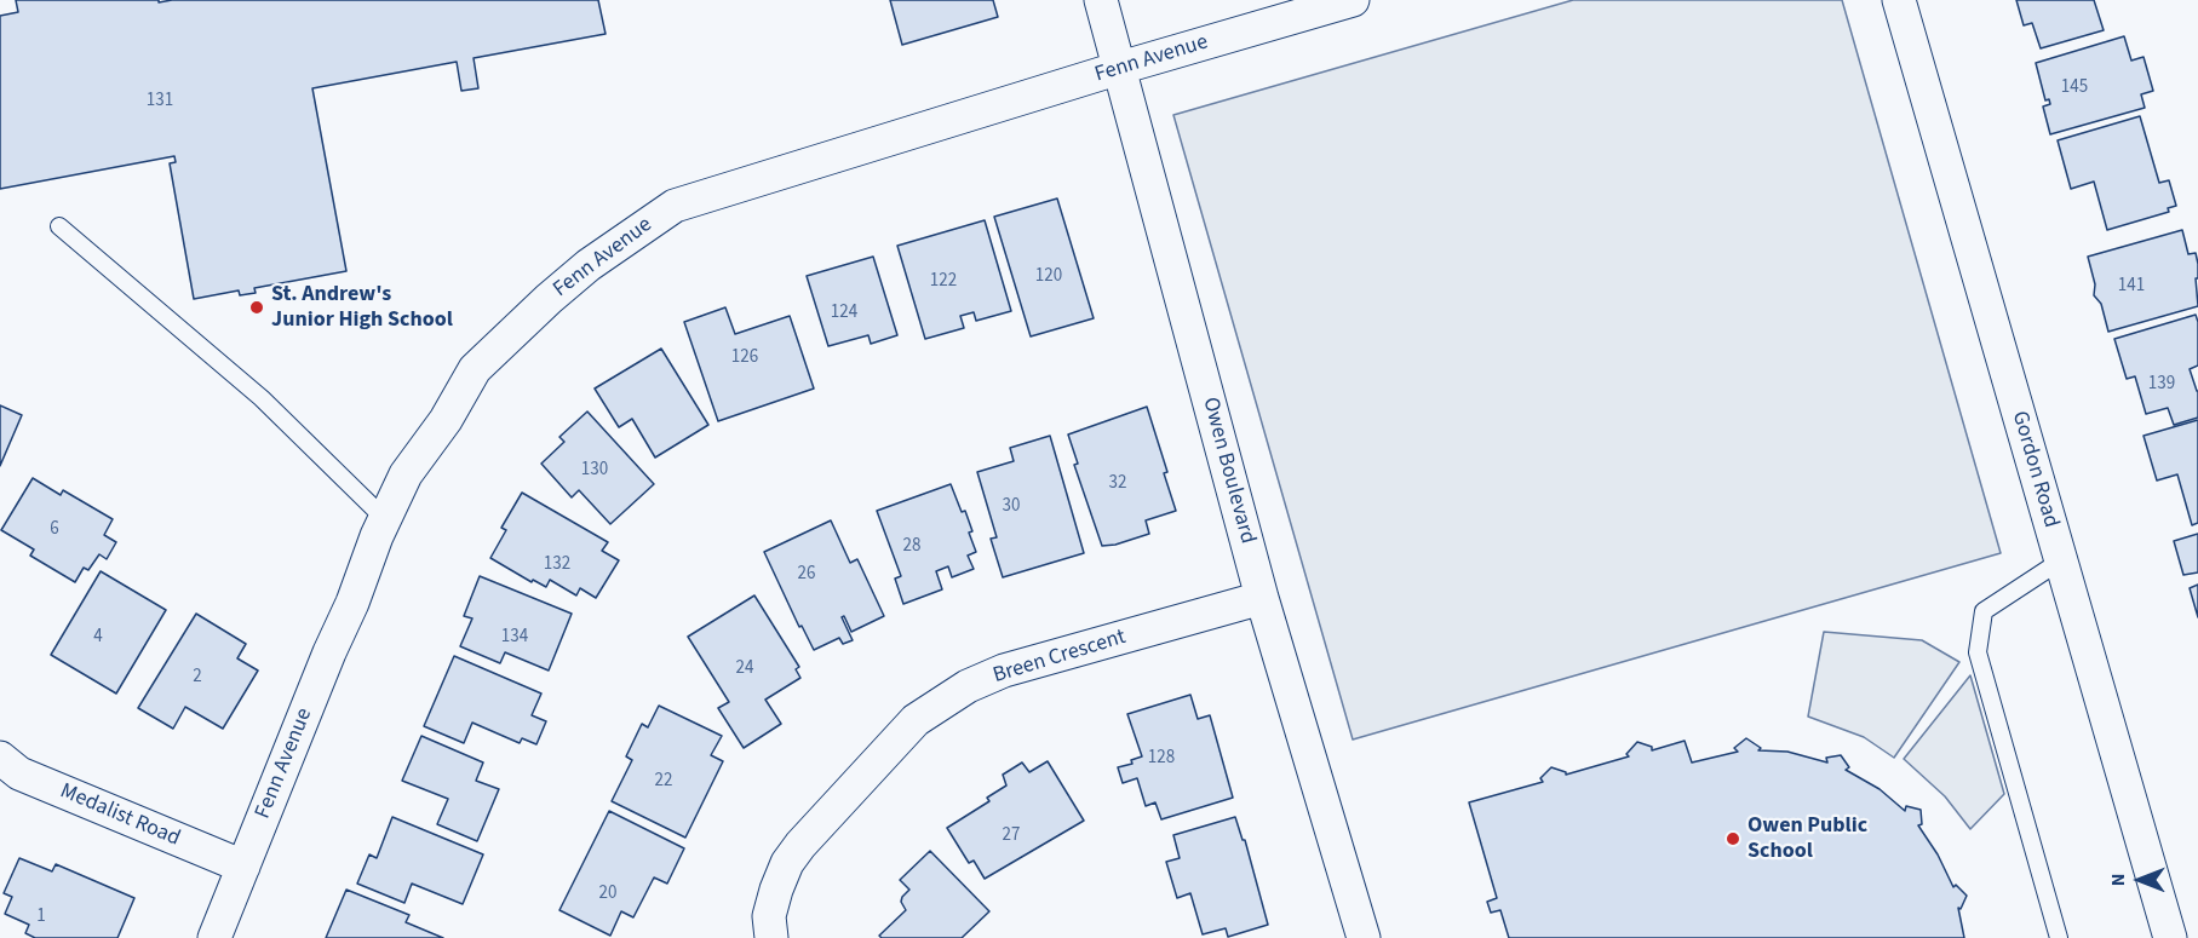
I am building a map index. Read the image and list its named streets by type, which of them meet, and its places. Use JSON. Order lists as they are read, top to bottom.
{
  "streets": {
    "street": [
      "Fenn Avenue",
      "Gordon Road",
      "Owen Boulevard",
      "Breen Crescent",
      "Medalist Road"
    ]
  },
  "crossings": [
    ["Fenn Avenue", "Owen Boulevard"],
    ["Fenn Avenue", "Medalist Road"],
    ["Owen Boulevard", "Breen Crescent"]
  ],
  "places": ["St. Andrew's Junior High School", "Owen Public School"],
  "house_numbers": [
    "145",
    "131",
    "120",
    "122",
    "141",
    "124",
    "126",
    "139",
    "130",
    "32",
    "30",
    "6",
    "28",
    "132",
    "26",
    "4",
    "134",
    "24",
    "2",
    "128",
    "22",
    "27",
    "20",
    "1"
  ],
  "north": "left"
}
